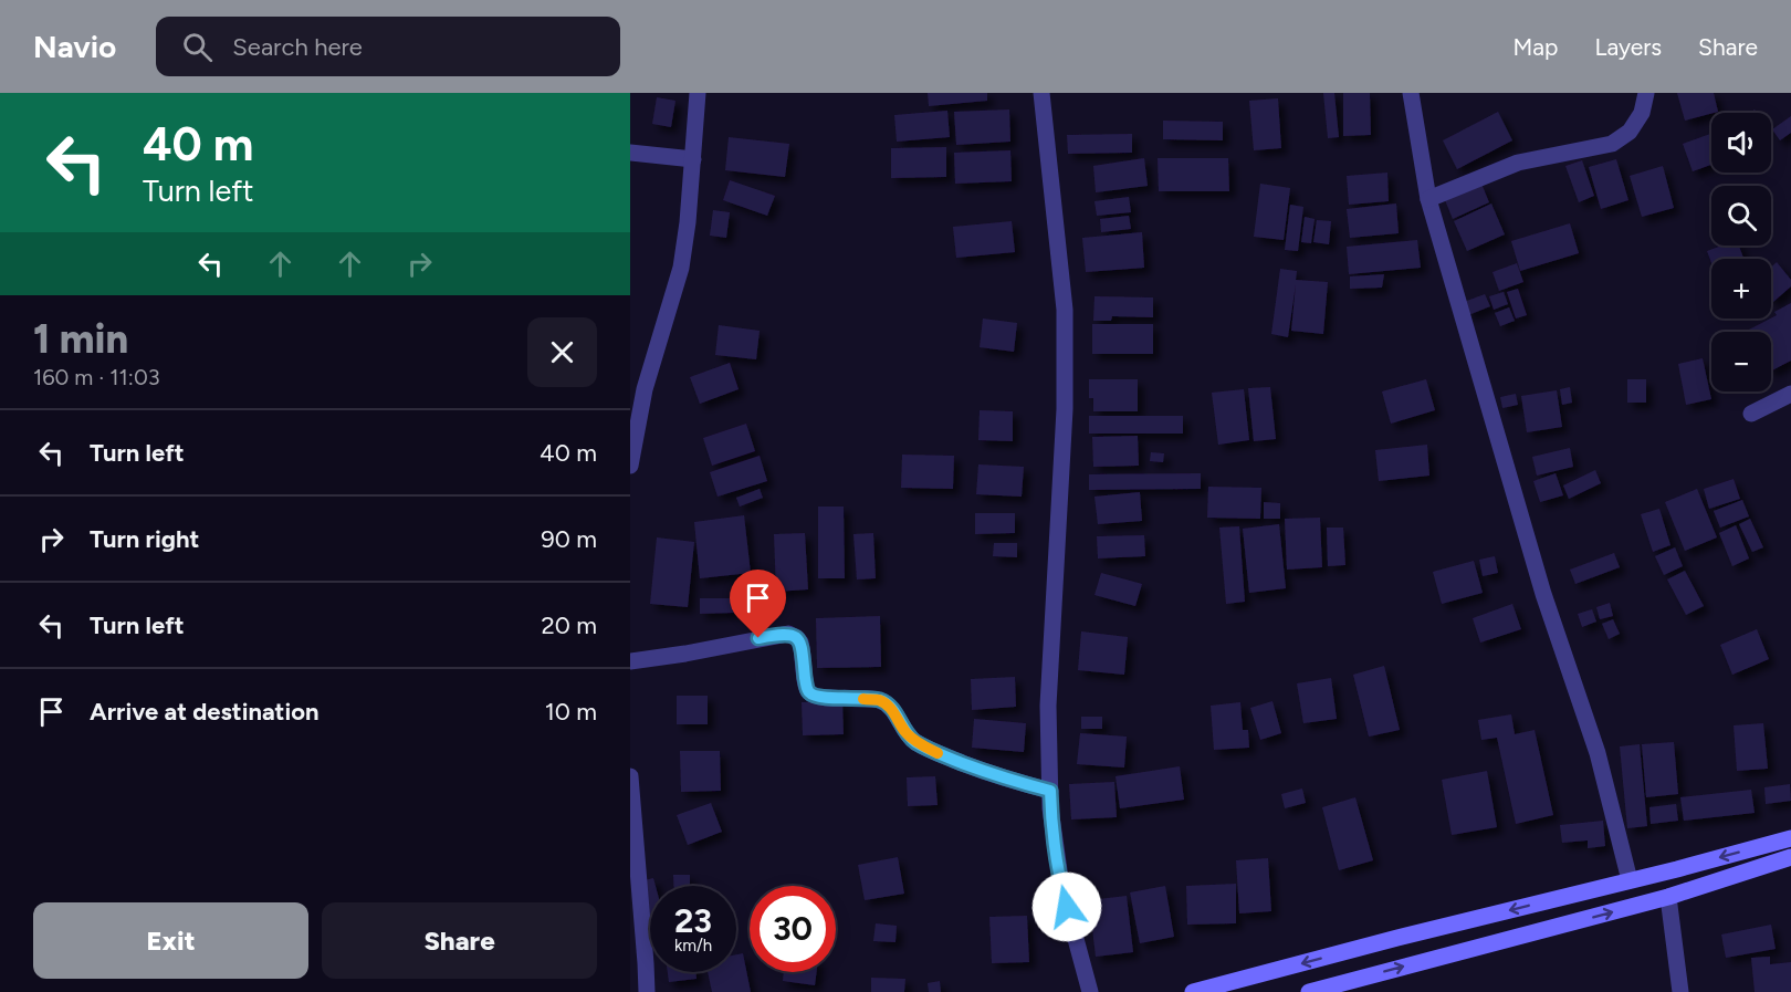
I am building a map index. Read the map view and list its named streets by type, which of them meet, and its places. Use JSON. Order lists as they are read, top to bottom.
{
  "page": {
    "header": "Navio",
    "search": "Search here",
    "nav": ["Map", "Layers", "Share"],
    "turn": ["40 m", "Turn left"],
    "map_buttons": ["+", "−"],
    "heading": ["1 min", "160 m · 11:03"],
    "list": [
      {
        "name": "Turn left",
        "value": "40 m"
      },
      {
        "name": "Turn right",
        "value": "90 m"
      },
      {
        "name": "Turn left",
        "value": "20 m"
      },
      {
        "name": "Arrive at destination",
        "value": "10 m"
      }
    ],
    "speed": "23 km/h",
    "limit": "30",
    "buttons": ["Exit", "Share"]
  }
}
